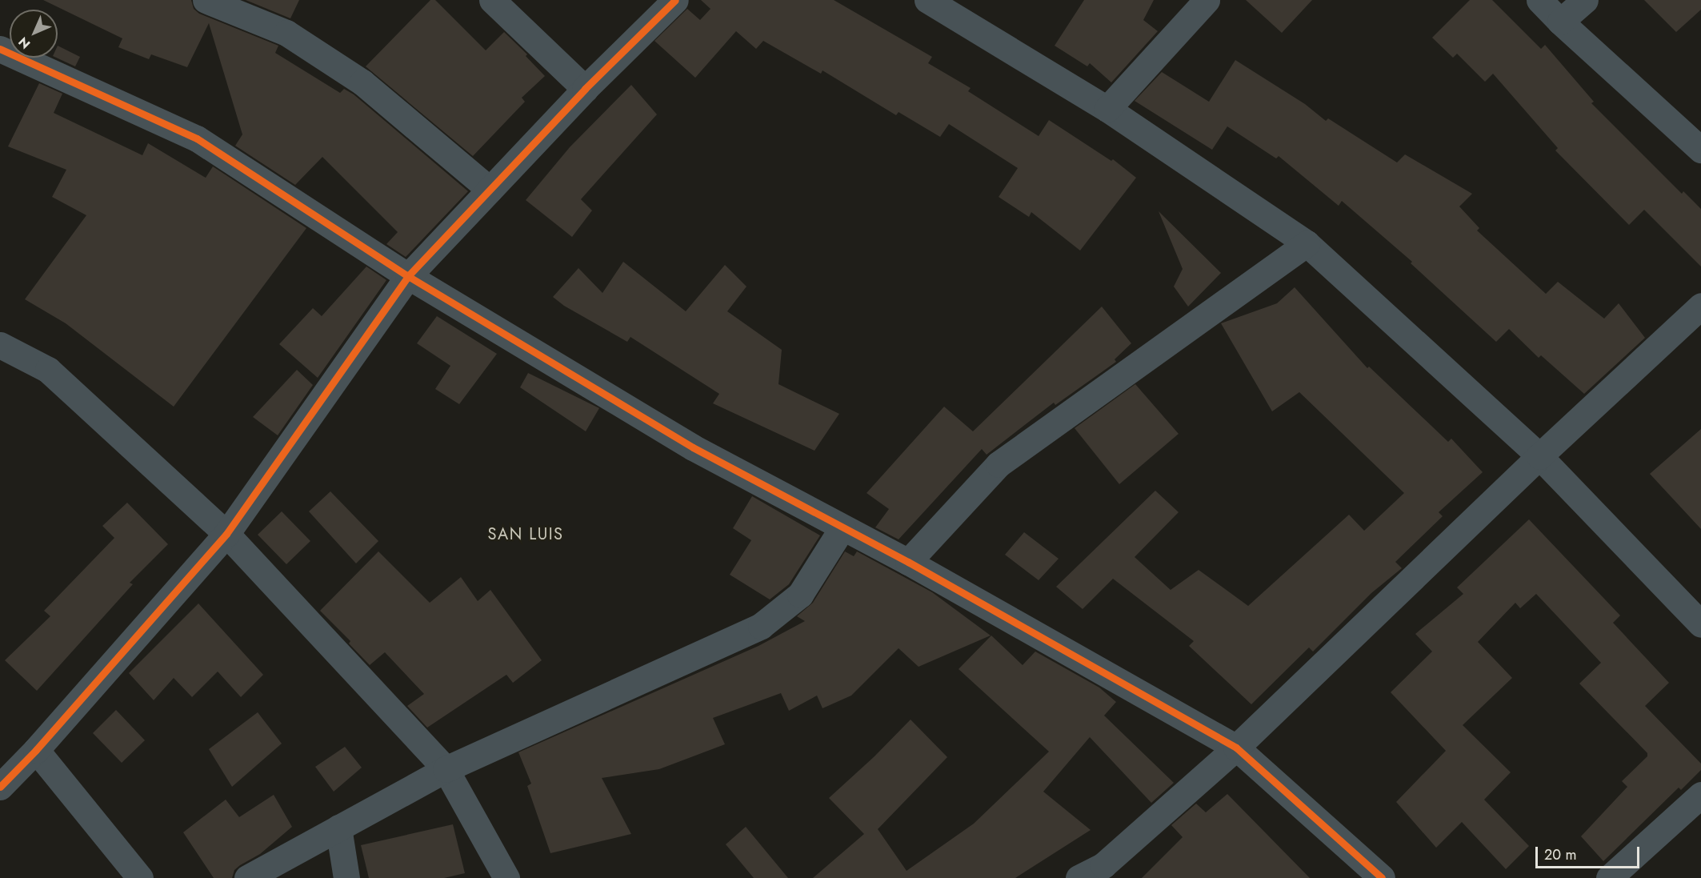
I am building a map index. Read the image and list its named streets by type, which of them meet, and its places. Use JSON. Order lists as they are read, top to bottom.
{
  "districts": ["SAN LUIS"],
  "scale_bar": "20 m",
  "north": "bottom left"
}
